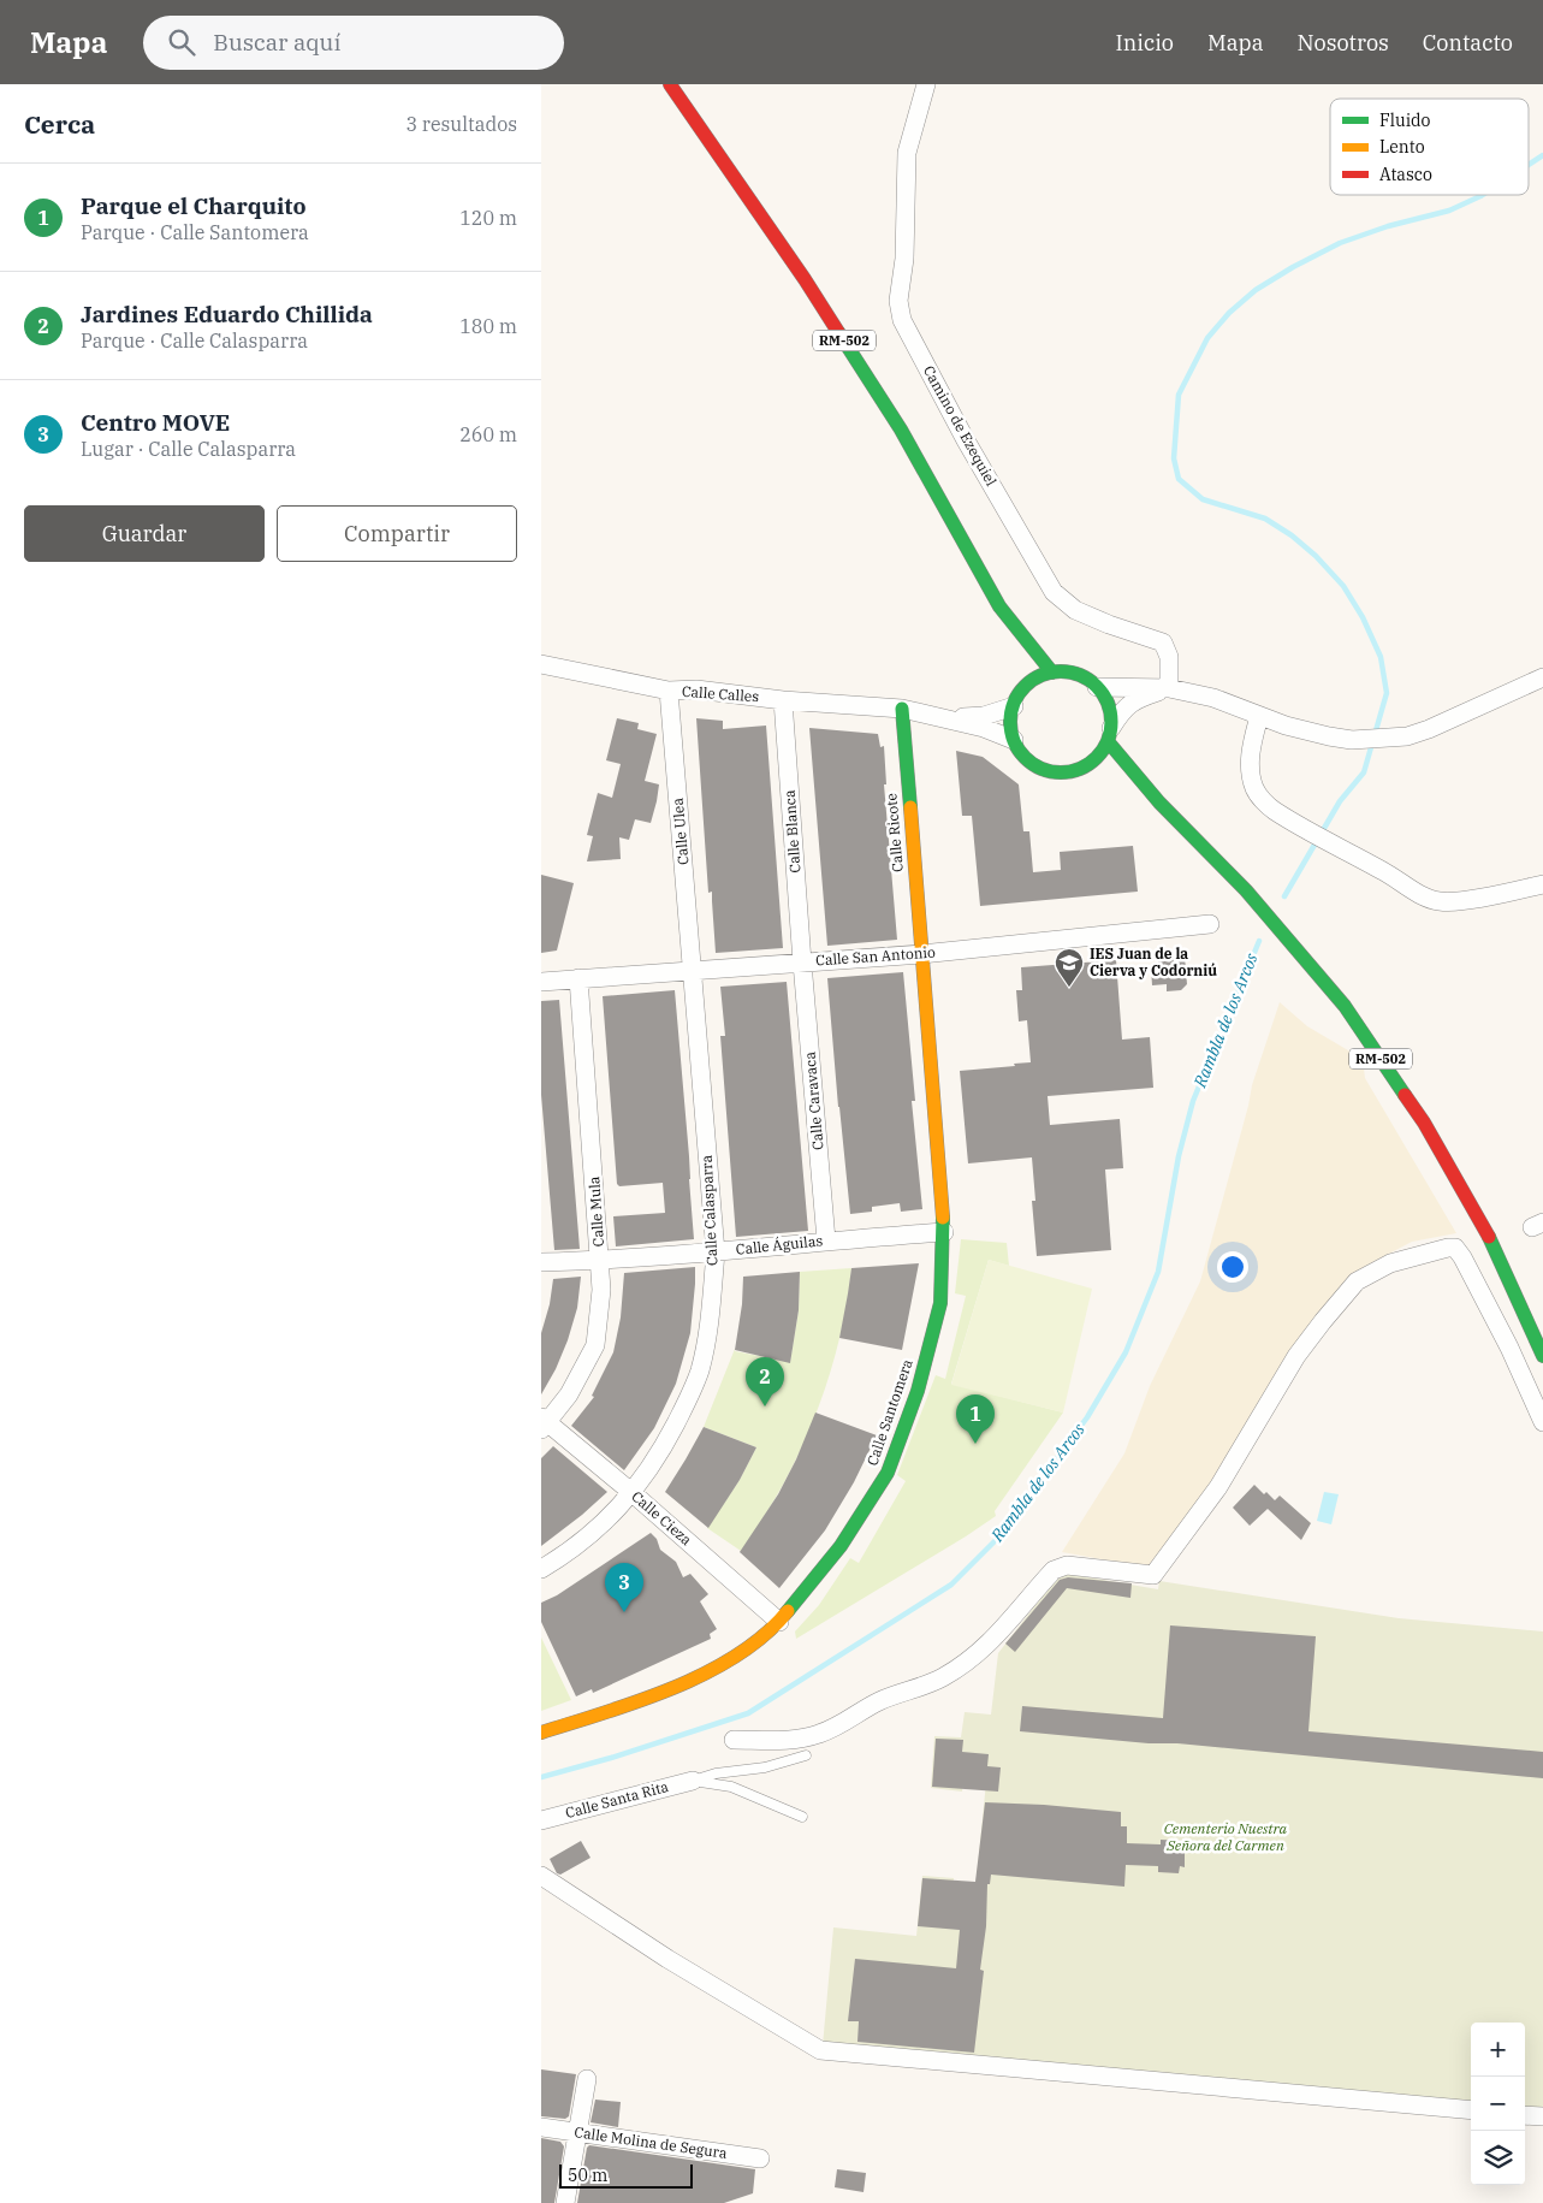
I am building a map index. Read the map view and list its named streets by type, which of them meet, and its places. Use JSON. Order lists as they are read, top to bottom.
{
  "streets": {
    "main road": ["RM-502", "Calle Ricote", "Calle Santomera"],
    "street": [
      "Camino de Ezequiel",
      "Calle Calles",
      "Calle Ulea",
      "Calle Blanca",
      "Calle San Antonio",
      "Calle Caravaca",
      "Calle Calasparra",
      "Calle Mula",
      "Calle Águilas",
      "Calle Cieza",
      "Calle Santa Rita",
      "Calle Molina de Segura"
    ]
  },
  "crossings": [
    ["RM-502", "Calle Calles"],
    ["Calle Calles", "Calle Ulea"],
    ["Calle Calles", "Calle Blanca"],
    ["Calle Calles", "Calle Ricote"],
    ["Calle Ulea", "Calle San Antonio"],
    ["Calle Ulea", "Calle Calasparra"],
    ["Calle Blanca", "Calle San Antonio"],
    ["Calle Blanca", "Calle Caravaca"],
    ["Calle Ricote", "Calle San Antonio"],
    ["Calle Ricote", "Calle Santomera"],
    ["Calle San Antonio", "Calle Caravaca"],
    ["Calle San Antonio", "Calle Calasparra"],
    ["Calle San Antonio", "Calle Mula"],
    ["Calle San Antonio", "Calle Santomera"],
    ["Calle Caravaca", "Calle Águilas"],
    ["Calle Calasparra", "Calle Águilas"],
    ["Calle Calasparra", "Calle Cieza"],
    ["Calle Mula", "Calle Águilas"],
    ["Calle Mula", "Calle Cieza"],
    ["Calle Águilas", "Calle Santomera"],
    ["Calle Santomera", "Calle Cieza"]
  ],
  "water": ["Rambla de los Arcos"],
  "parks": ["Cementerio Nuestra Señora del Carmen"],
  "places": {
    "school or university": ["IES Juan de la Cierva y Codorniú"]
  },
  "legend": ["Fluido", "Lento", "Atasco"],
  "scale_bar": "50 m",
  "page": {
    "header": "Mapa",
    "search": "Buscar aquí",
    "nav": [
      "Inicio",
      "Mapa",
      "Nosotros",
      "Contacto"
    ],
    "heading": ["Cerca", "3 resultados"],
    "list": [
      {
        "mark": "1",
        "name": "Parque el Charquito",
        "note": "Parque · Calle Santomera",
        "value": "120 m"
      },
      {
        "mark": "2",
        "name": "Jardines Eduardo Chillida",
        "note": "Parque · Calle Calasparra",
        "value": "180 m"
      },
      {
        "mark": "3",
        "name": "Centro MOVE",
        "note": "Lugar · Calle Calasparra",
        "value": "260 m"
      }
    ],
    "buttons": ["Guardar", "Compartir"],
    "pins": ["2", "1", "3"],
    "map_buttons": ["+", "−"],
    "scale": "50 m"
  }
}
